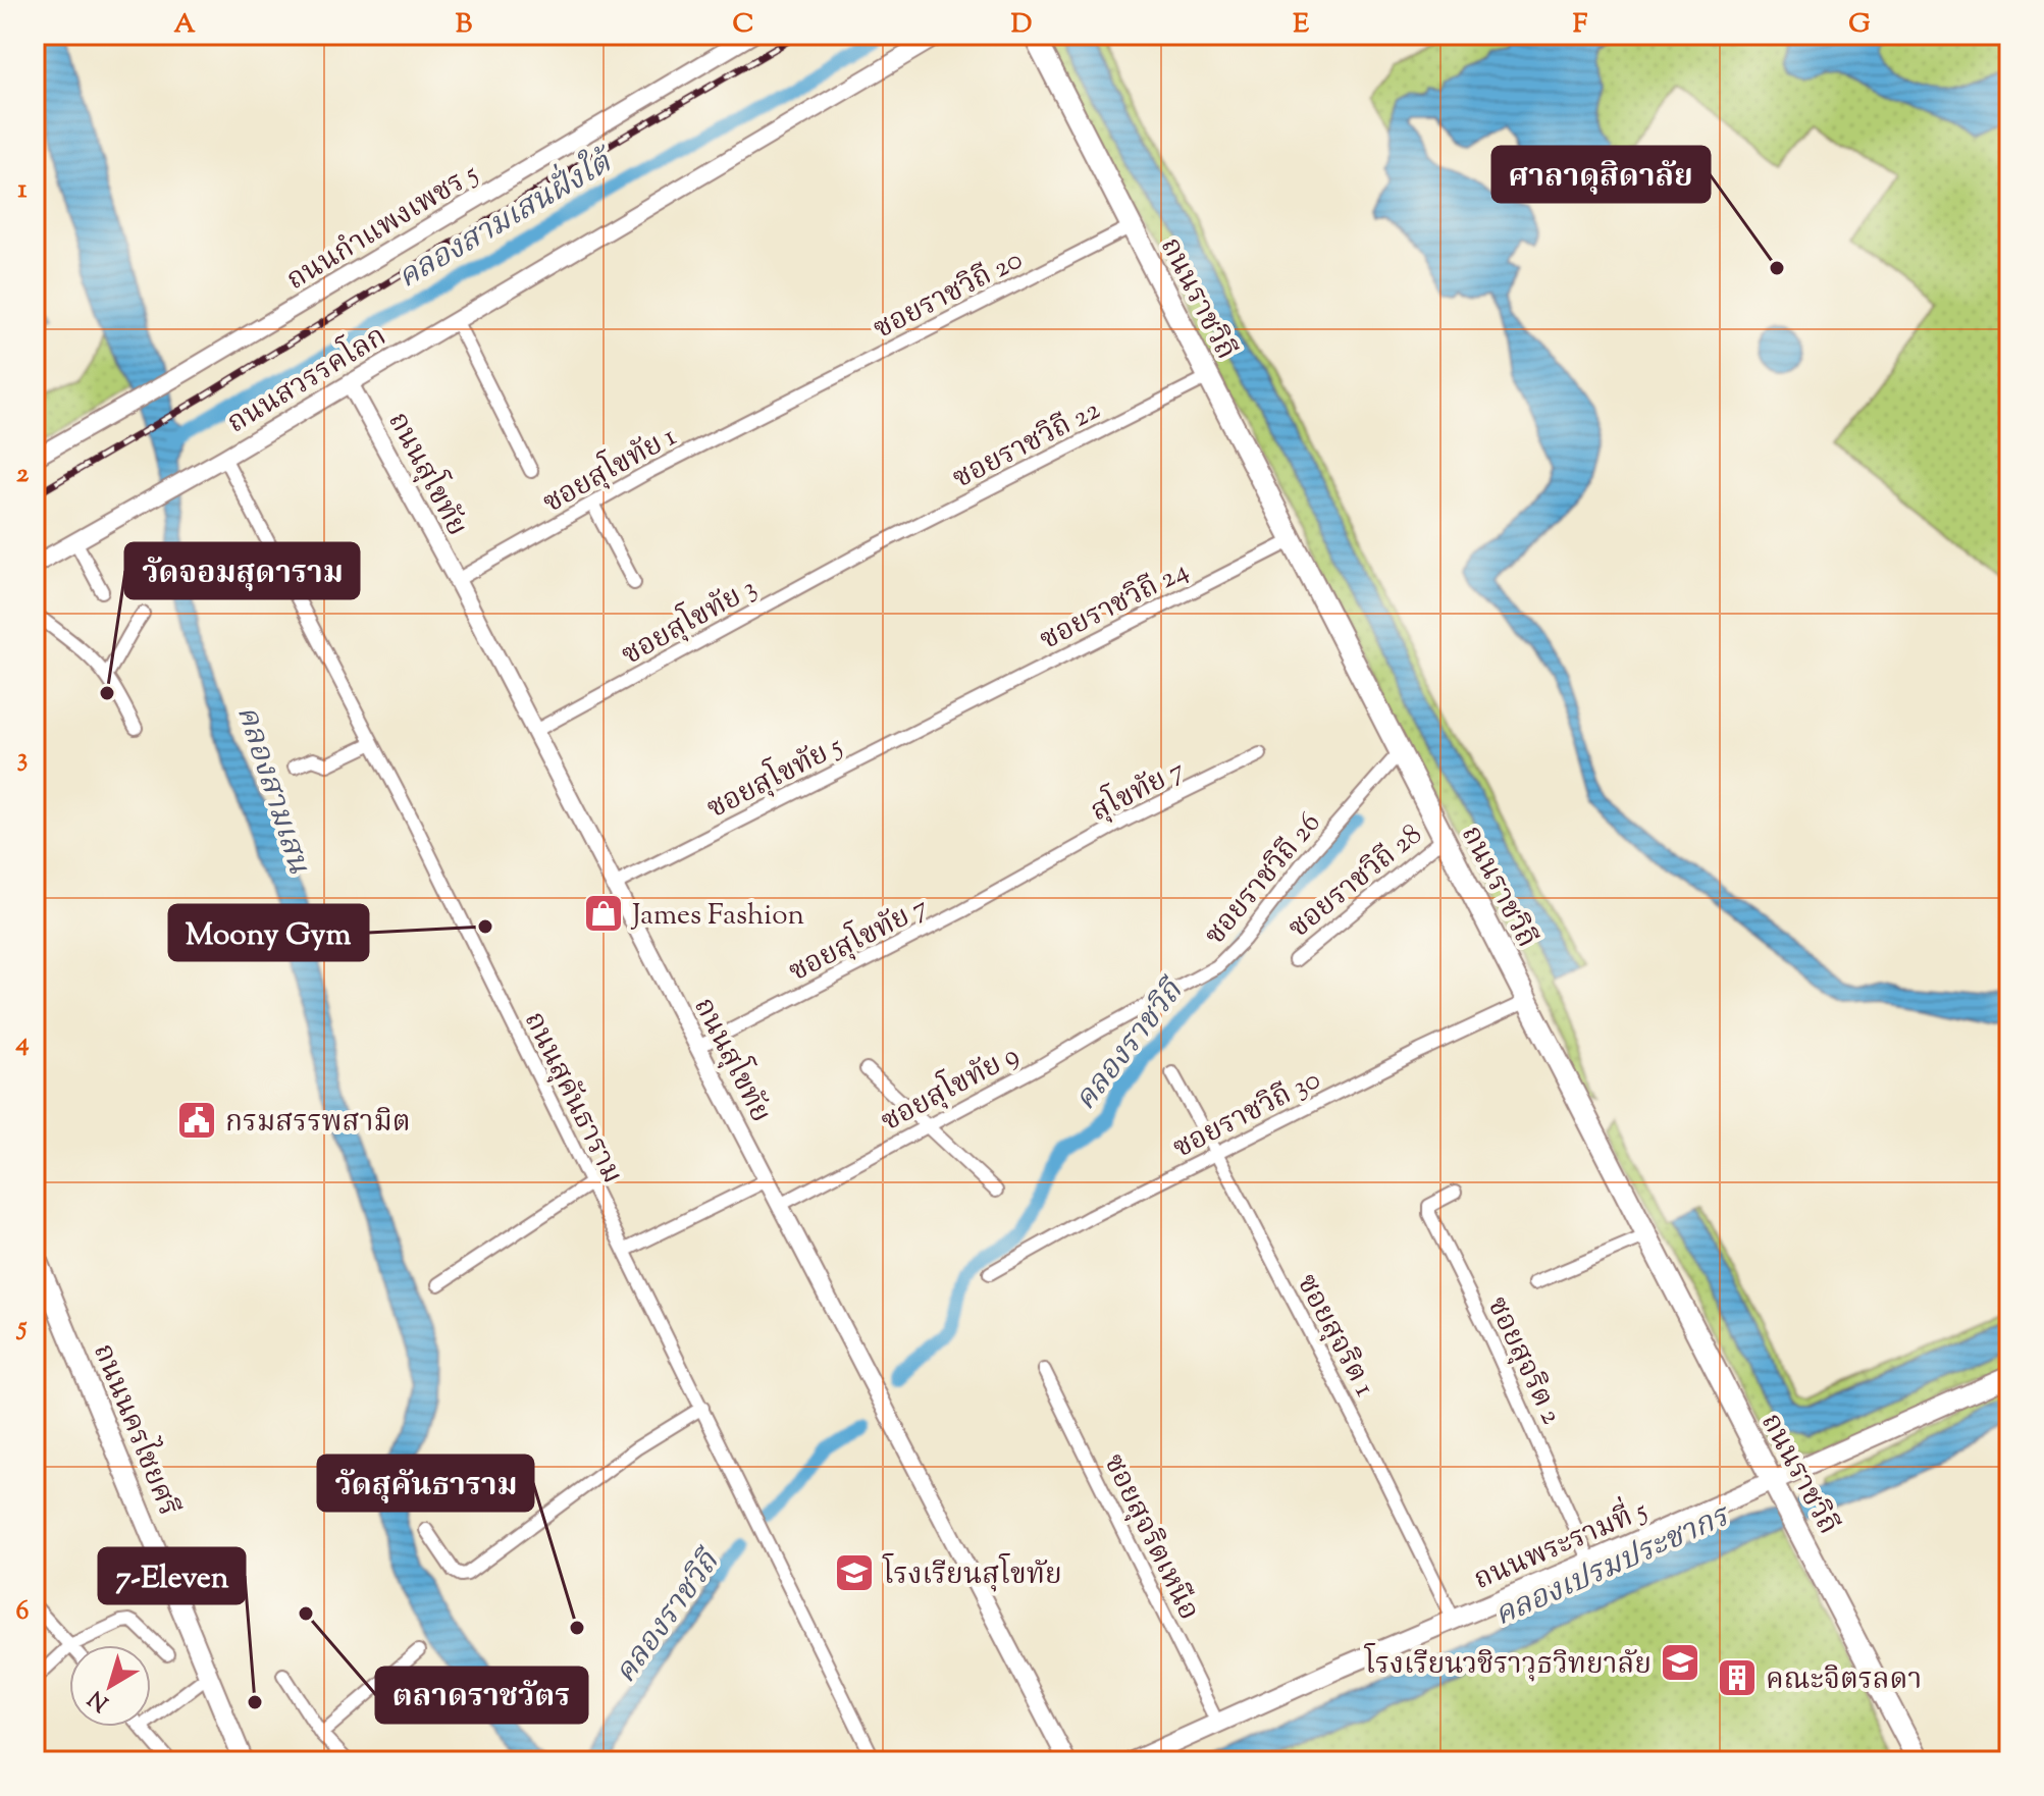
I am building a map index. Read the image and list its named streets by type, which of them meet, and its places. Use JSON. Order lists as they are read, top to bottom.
{
  "streets": {
    "main road": ["ถนนราชวิถี", "ถนนนครไชยศรี", "ถนนพระรามที่ 5"],
    "street": [
      "ถนนกำแพงเพชร 5",
      "ซอยราชวิถี 20",
      "ถนนสวรรคโลก",
      "ซอยราชวิถี 22",
      "ซอยสุโขทัย 1",
      "ถนนสุโขทัย",
      "ซอยราชวิถี 24",
      "ซอยสุโขทัย 3",
      "ซอยสุโขทัย 5",
      "สุโขทัย 7",
      "ซอยราชวิถี 26",
      "ซอยราชวิถี 28",
      "ซอยสุโขทัย 7",
      "ซอยสุโขทัย 9",
      "ถนนสุคันธาราม",
      "ซอยราชวิถี 30",
      "ซอยสุจริต 1",
      "ซอยสุจริต 2",
      "ซอยสุจริตเหนือ"
    ]
  },
  "crossings": [
    ["ซอยราชวิถี 20", "ถนนราชวิถี"],
    ["ซอยราชวิถี 20", "ซอยสุโขทัย 1"],
    ["ถนนราชวิถี", "ซอยราชวิถี 22"],
    ["ถนนราชวิถี", "ซอยราชวิถี 24"],
    ["ถนนราชวิถี", "ซอยราชวิถี 26"],
    ["ถนนราชวิถี", "ซอยราชวิถี 28"],
    ["ถนนราชวิถี", "ซอยราชวิถี 30"],
    ["ถนนราชวิถี", "ถนนพระรามที่ 5"],
    ["ถนนสวรรคโลก", "ถนนสุโขทัย"],
    ["ถนนสวรรคโลก", "ถนนสุคันธาราม"],
    ["ซอยราชวิถี 22", "ซอยสุโขทัย 3"],
    ["ซอยสุโขทัย 1", "ถนนสุโขทัย"],
    ["ถนนสุโขทัย", "ซอยสุโขทัย 3"],
    ["ถนนสุโขทัย", "ซอยสุโขทัย 5"],
    ["ถนนสุโขทัย", "ซอยสุโขทัย 7"],
    ["ถนนสุโขทัย", "ซอยสุโขทัย 9"],
    ["ซอยราชวิถี 24", "ซอยสุโขทัย 5"],
    ["สุโขทัย 7", "ซอยสุโขทัย 7"],
    ["ซอยราชวิถี 26", "ซอยสุโขทัย 9"],
    ["ซอยราชวิถี 30", "ซอยสุจริต 1"],
    ["ซอยสุจริต 1", "ถนนพระรามที่ 5"],
    ["ซอยสุจริต 2", "ถนนพระรามที่ 5"],
    ["ซอยสุจริตเหนือ", "ถนนพระรามที่ 5"]
  ],
  "water": [
    "คลองสามเสนฝั่งใต้",
    "คลองสามเสน",
    "คลองราชวิถี",
    "คลองเปรมประชากร"
  ],
  "places": {
    "other": [
      "ศาลาดุสิดาลัย",
      "วัดจอมสุดาราม",
      "Moony Gym",
      "ตลาดราชวัตร",
      "วัดสุคันธาราม",
      "7-Eleven"
    ],
    "shop": ["James Fashion"],
    "public building": ["กรมสรรพสามิต"],
    "school or university": ["โรงเรียนสุโขทัย", "โรงเรียนวชิราวุธวิทยาลัย"],
    "building": ["คณะจิตรลดา"]
  },
  "north": "bottom left",
  "grid": {
    "columns": [
      "A",
      "B",
      "C",
      "D",
      "E",
      "F",
      "G"
    ],
    "rows": [
      "1",
      "2",
      "3",
      "4",
      "5",
      "6"
    ]
  }
}
